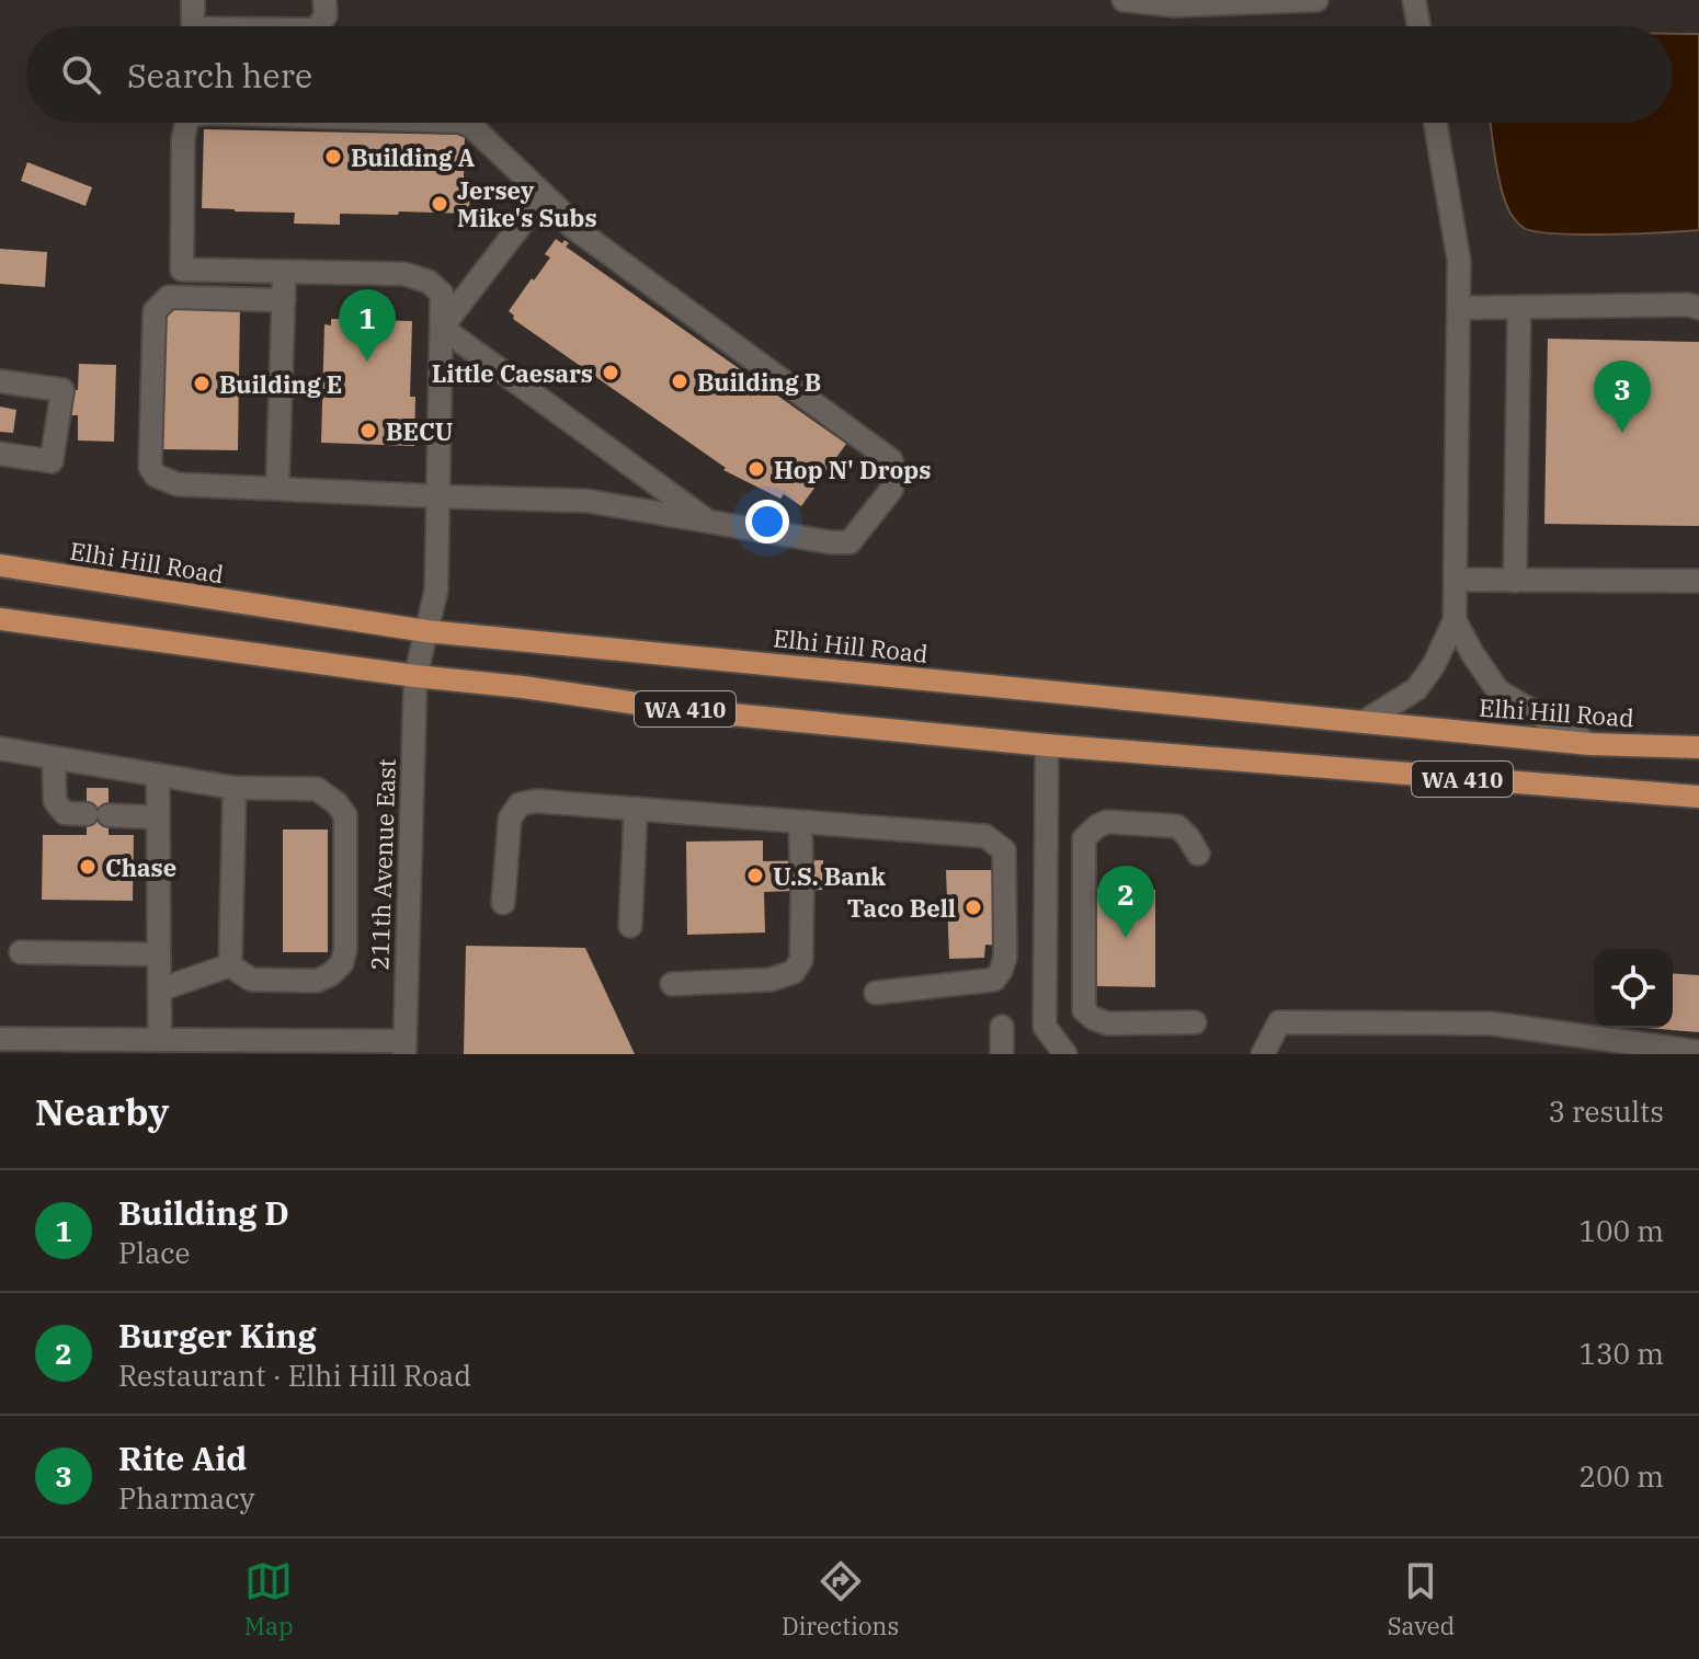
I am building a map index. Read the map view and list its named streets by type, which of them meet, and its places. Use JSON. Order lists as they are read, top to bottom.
{
  "streets": {
    "main road": ["Elhi Hill Road", "WA 410"],
    "street": ["211th Avenue East"]
  },
  "crossings": [
    ["Elhi Hill Road", "211th Avenue East"],
    ["WA 410", "211th Avenue East"]
  ],
  "places": [
    "Building A",
    "Jersey Mike's Subs",
    "Little Caesars",
    "Building B",
    "Building E",
    "BECU",
    "Hop N' Drops",
    "Chase",
    "U.S. Bank",
    "Taco Bell"
  ],
  "page": {
    "search": "Search here",
    "pins": ["1", "3", "2"],
    "heading": ["Nearby", "3 results"],
    "list": [
      {
        "mark": "1",
        "name": "Building D",
        "note": "Place",
        "value": "100 m"
      },
      {
        "mark": "2",
        "name": "Burger King",
        "note": "Restaurant · Elhi Hill Road",
        "value": "130 m"
      },
      {
        "mark": "3",
        "name": "Rite Aid",
        "note": "Pharmacy",
        "value": "200 m"
      }
    ],
    "nav": ["Map", "Directions", "Saved"]
  }
}
